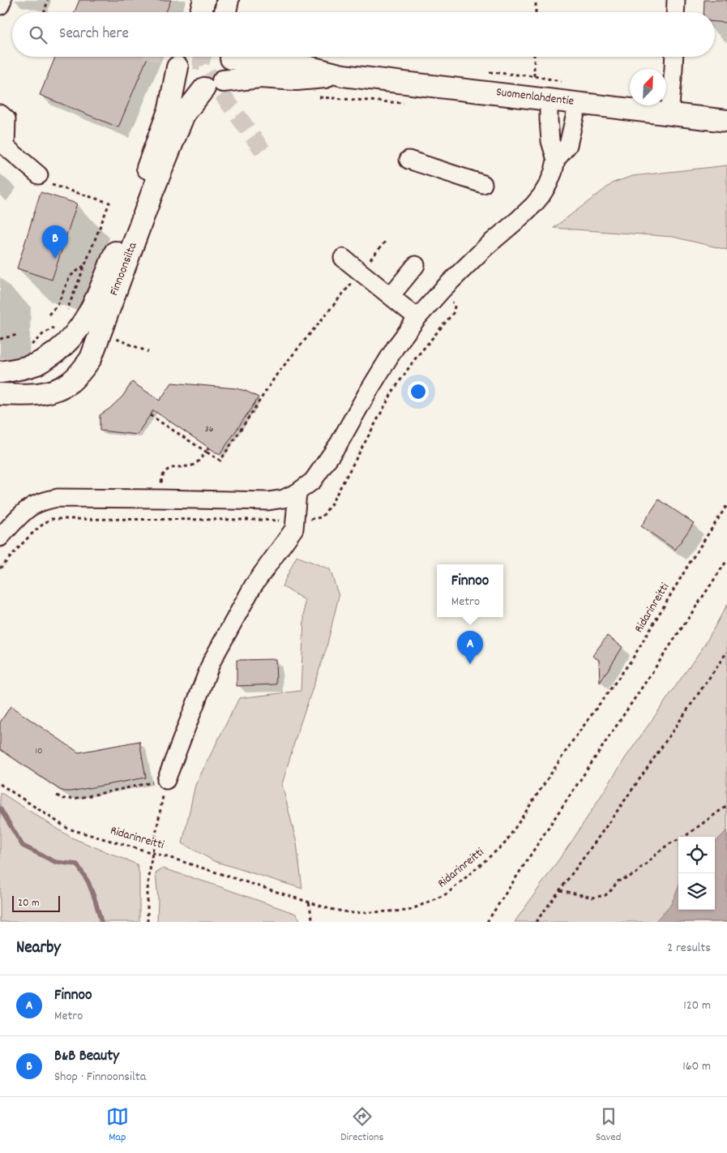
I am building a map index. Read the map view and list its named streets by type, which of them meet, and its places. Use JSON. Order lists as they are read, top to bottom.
{
  "streets": {
    "main road": ["Suomenlahdentie", "Finnoonsilta"],
    "path": ["Ridarinreitti"]
  },
  "crossings": [
    ["Suomenlahdentie", "Finnoonsilta"]
  ],
  "house_numbers": ["36", "10"],
  "scale_bar": "20 m",
  "north": "top right",
  "page": {
    "search": "Search here",
    "pins": ["B", "A"],
    "popup": ["Finnoo", "Metro"],
    "scale": "20 m",
    "heading": ["Nearby", "2 results"],
    "list": [
      {
        "mark": "A",
        "name": "Finnoo",
        "note": "Metro",
        "value": "120 m"
      },
      {
        "mark": "B",
        "name": "B&B Beauty",
        "note": "Shop · Finnoonsilta",
        "value": "160 m"
      }
    ],
    "nav": ["Map", "Directions", "Saved"]
  }
}
